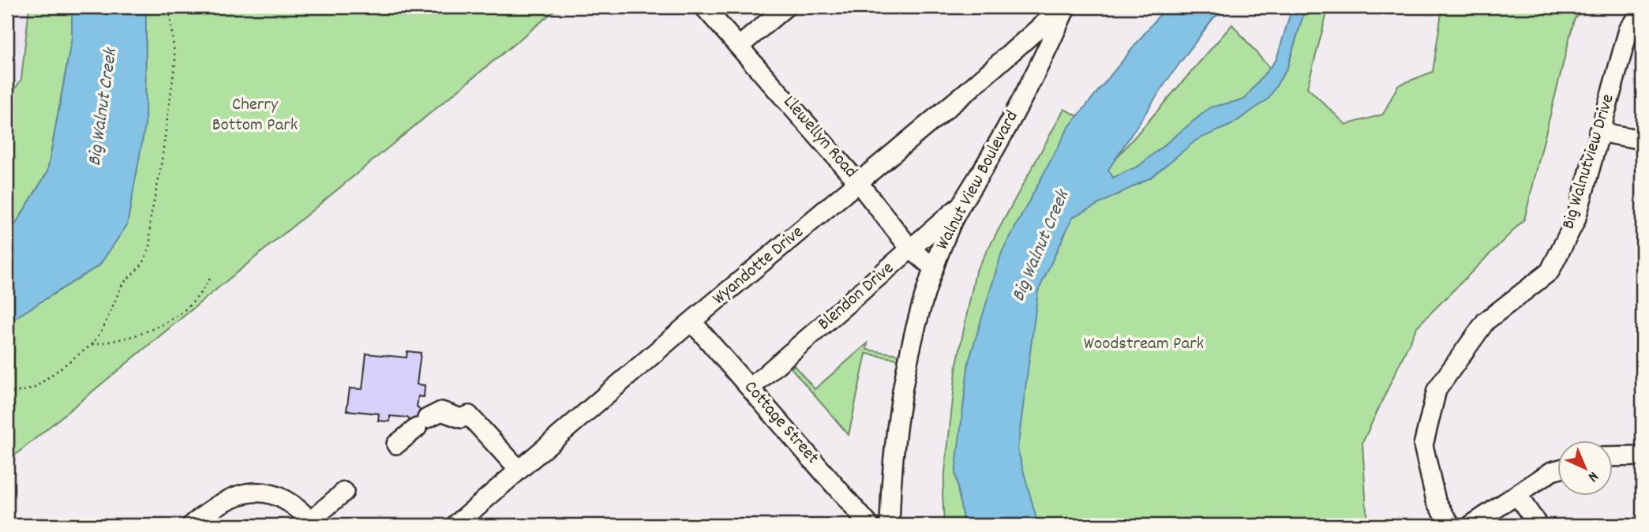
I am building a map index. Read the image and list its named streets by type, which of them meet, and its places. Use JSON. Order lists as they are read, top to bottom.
{
  "streets": {
    "street": [
      "Llewellyn Road",
      "Big Walnutview Drive",
      "Walnut View Boulevard",
      "Wyandotte Drive",
      "Blendon Drive",
      "Cottage Street"
    ]
  },
  "crossings": [
    ["Llewellyn Road", "Walnut View Boulevard"],
    ["Llewellyn Road", "Wyandotte Drive"],
    ["Llewellyn Road", "Blendon Drive"],
    ["Walnut View Boulevard", "Wyandotte Drive"],
    ["Walnut View Boulevard", "Blendon Drive"],
    ["Wyandotte Drive", "Cottage Street"],
    ["Blendon Drive", "Cottage Street"]
  ],
  "water": ["Big Walnut Creek"],
  "parks": ["Cherry Bottom Park", "Woodstream Park"],
  "north": "bottom right"
}
